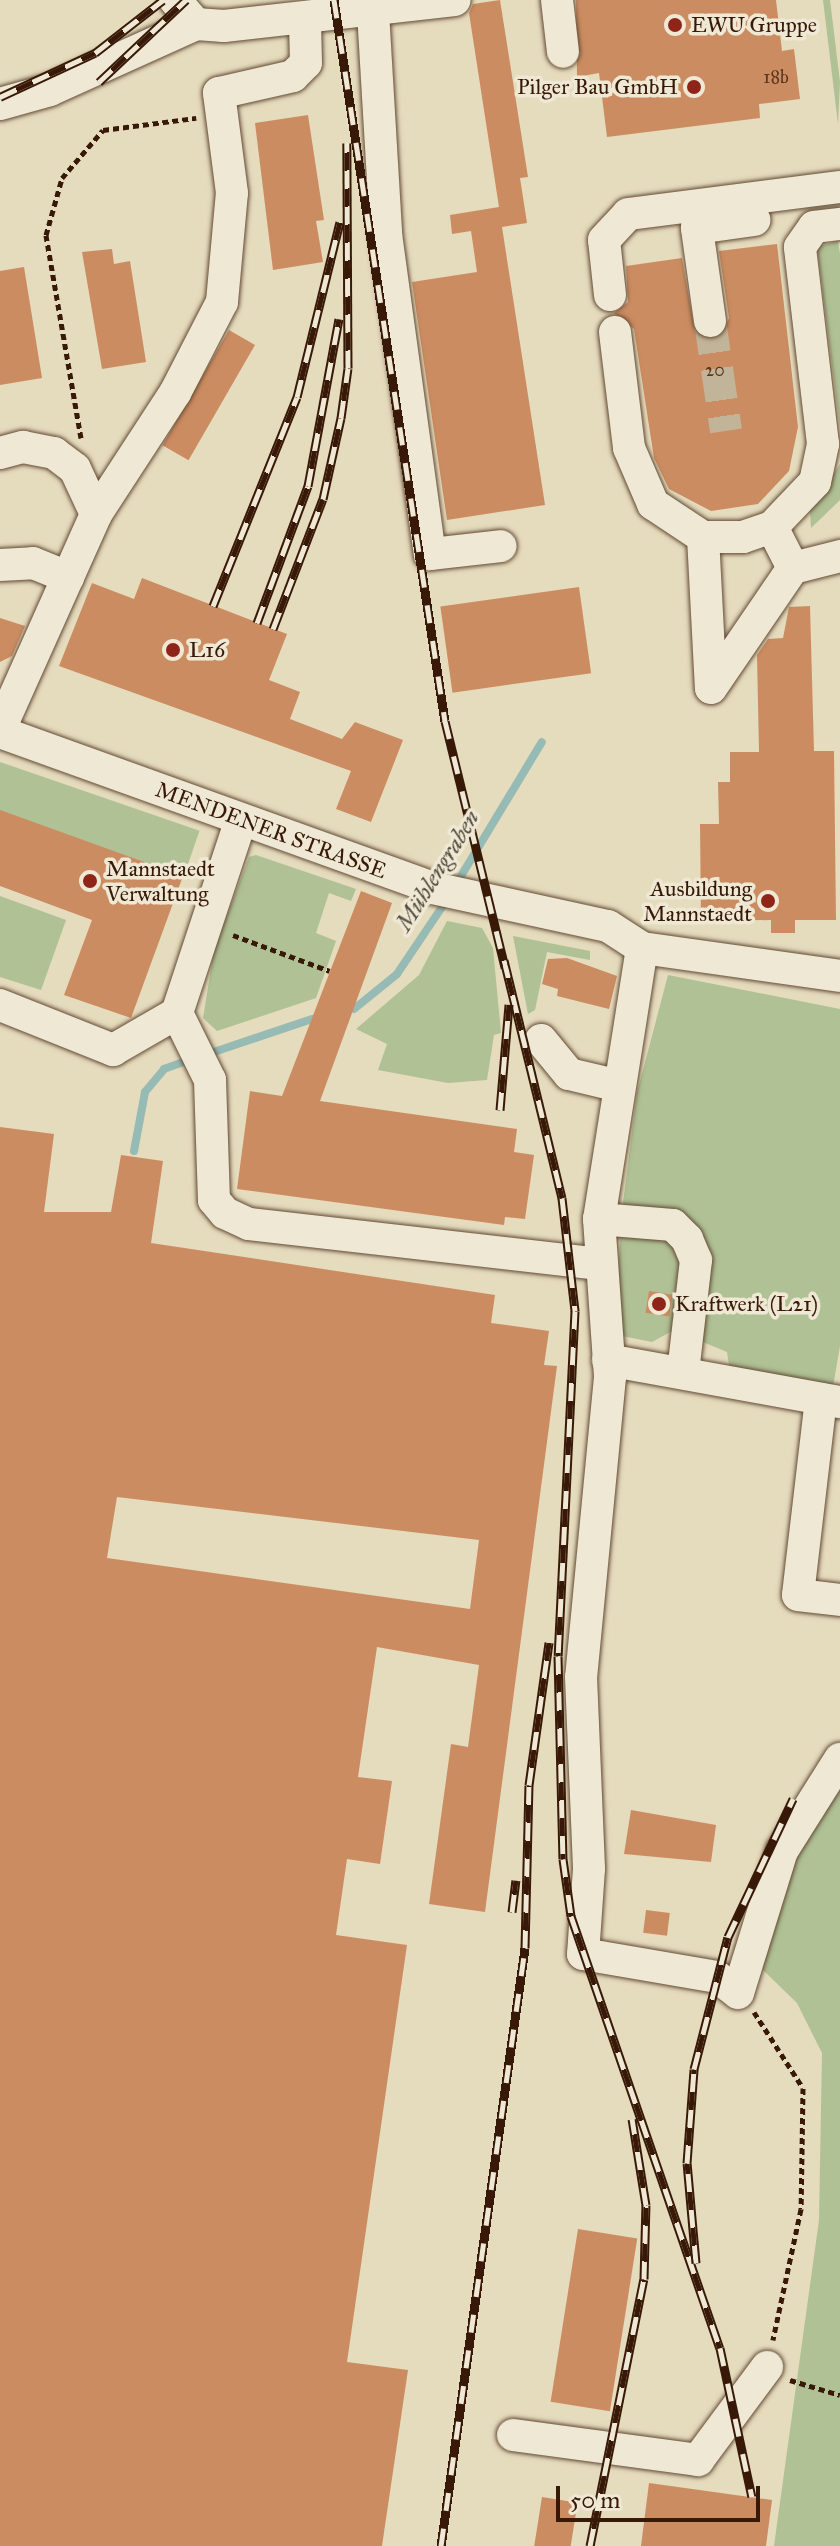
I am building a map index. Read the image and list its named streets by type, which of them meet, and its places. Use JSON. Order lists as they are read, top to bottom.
{
  "streets": {
    "lane": ["MENDENER STRASSE"]
  },
  "water": ["Mühlengraben"],
  "places": [
    "EWU Gruppe",
    "Pilger Bau GmbH",
    "L16",
    "Mannstaedt Verwaltung",
    "Ausbildung Mannstaedt",
    "Kraftwerk (L21)"
  ],
  "house_numbers": ["18b", "20"],
  "scale_bar": "50 m"
}
